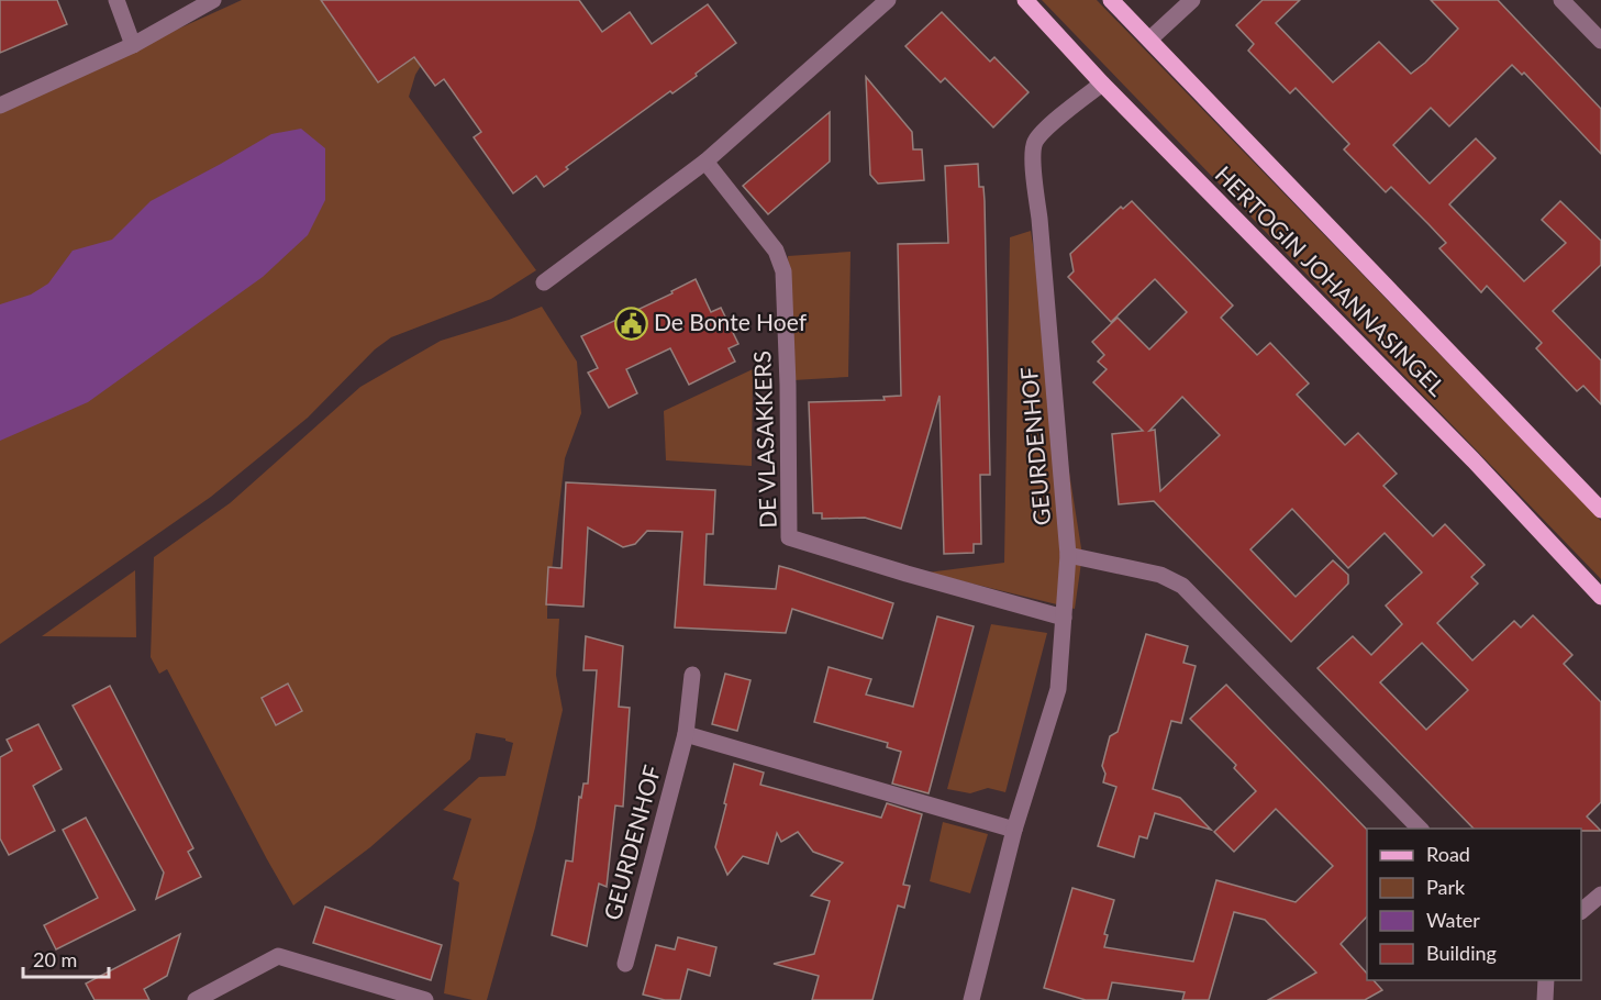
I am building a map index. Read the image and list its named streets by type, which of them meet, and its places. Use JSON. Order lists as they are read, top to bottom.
{
  "streets": {
    "main road": ["HERTOGIN JOHANNASINGEL"],
    "street": ["DE VLASAKKERS", "GEURDENHOF"]
  },
  "crossings": [
    ["HERTOGIN JOHANNASINGEL", "GEURDENHOF"],
    ["DE VLASAKKERS", "GEURDENHOF"]
  ],
  "places": {
    "public building": ["De Bonte Hoef"]
  },
  "legend": [
    "Road",
    "Park",
    "Water",
    "Building"
  ],
  "scale_bar": "20 m"
}
